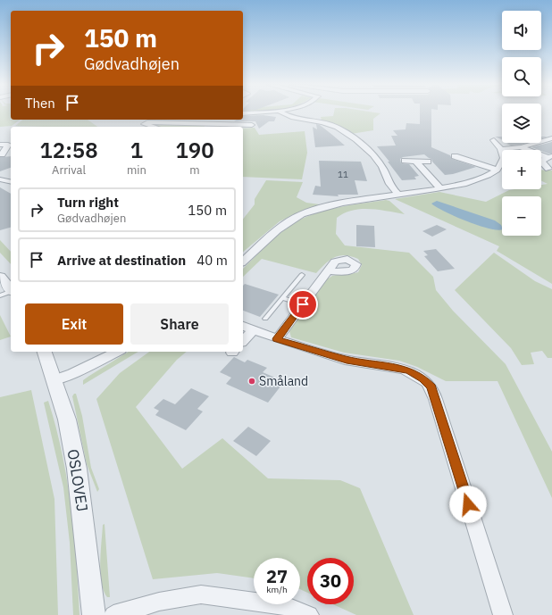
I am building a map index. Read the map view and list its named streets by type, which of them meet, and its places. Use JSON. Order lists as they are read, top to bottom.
{
  "streets": {
    "street": ["OSLOVEJ"]
  },
  "places": ["Småland"],
  "house_numbers": ["11"],
  "page": {
    "map_buttons": ["+", "−"],
    "turn": ["150 m", "Gødvadhøjen"],
    "then": "Then",
    "eta": [
      "12:58",
      "Arrival",
      "1",
      "min",
      "190",
      "m"
    ],
    "list": [
      {
        "name": "Turn right",
        "note": "Gødvadhøjen",
        "value": "150 m"
      },
      {
        "name": "Arrive at destination",
        "value": "40 m"
      }
    ],
    "buttons": ["Exit", "Share"],
    "speed": "27 km/h",
    "limit": "30"
  }
}
